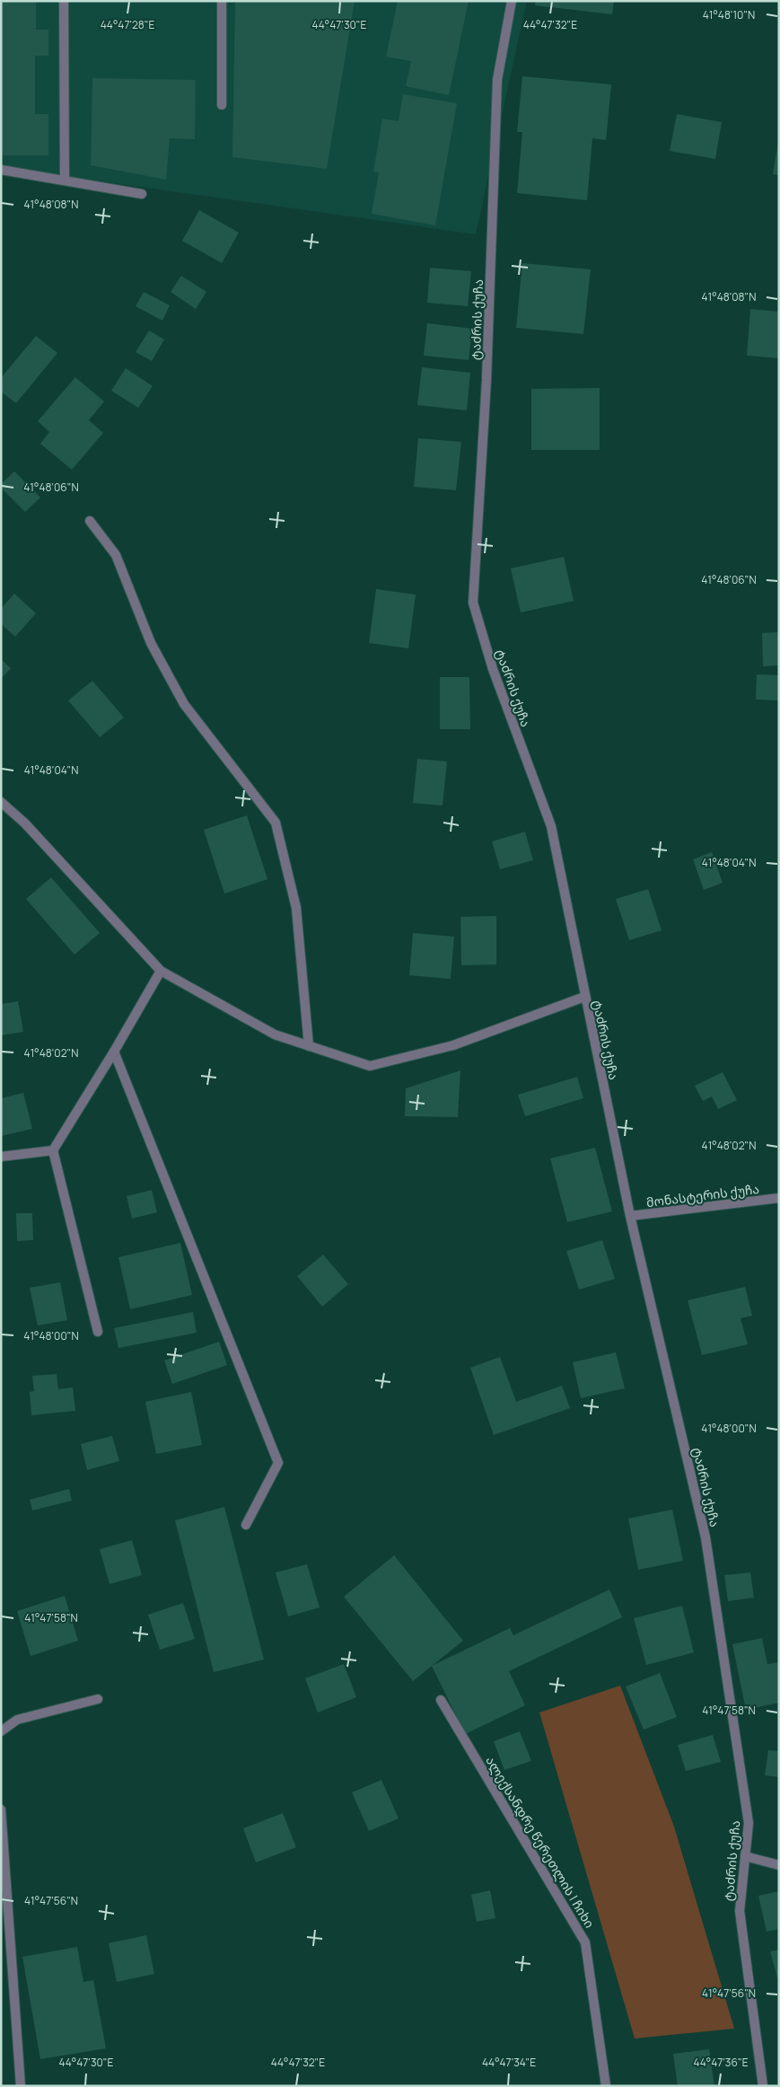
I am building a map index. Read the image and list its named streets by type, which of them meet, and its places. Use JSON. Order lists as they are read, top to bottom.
{
  "streets": {
    "street": ["ტაძრის ქუჩა", "მონასტერის ქუჩა", "ალექსანდრე წერეთლის I ჩიხი"]
  },
  "crossings": [
    ["ტაძრის ქუჩა", "მონასტერის ქუჩა"]
  ],
  "coordinates": [
    "41°48'10\"N",
    "44°47'28\"E",
    "44°47'30\"E",
    "44°47'32\"E",
    "41°48'08\"N",
    "41°48'06\"N",
    "41°48'04\"N",
    "41°48'02\"N",
    "41°48'00\"N",
    "41°47'58\"N",
    "41°47'56\"N",
    "44°47'34\"E",
    "44°47'36\"E"
  ]
}
